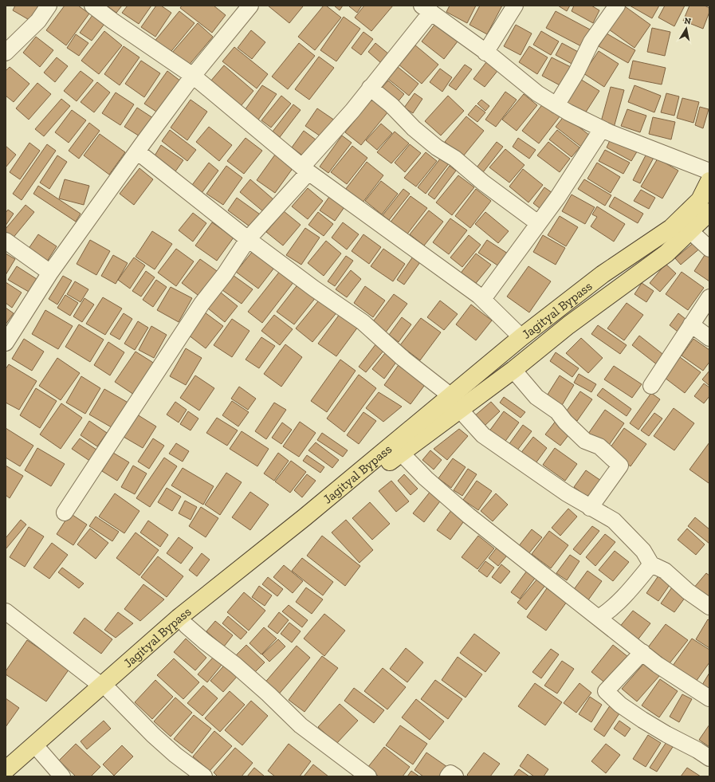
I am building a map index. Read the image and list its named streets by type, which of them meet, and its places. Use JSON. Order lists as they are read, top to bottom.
{
  "streets": {
    "main road": ["Jagityal Bypass"]
  },
  "north": "top"
}
